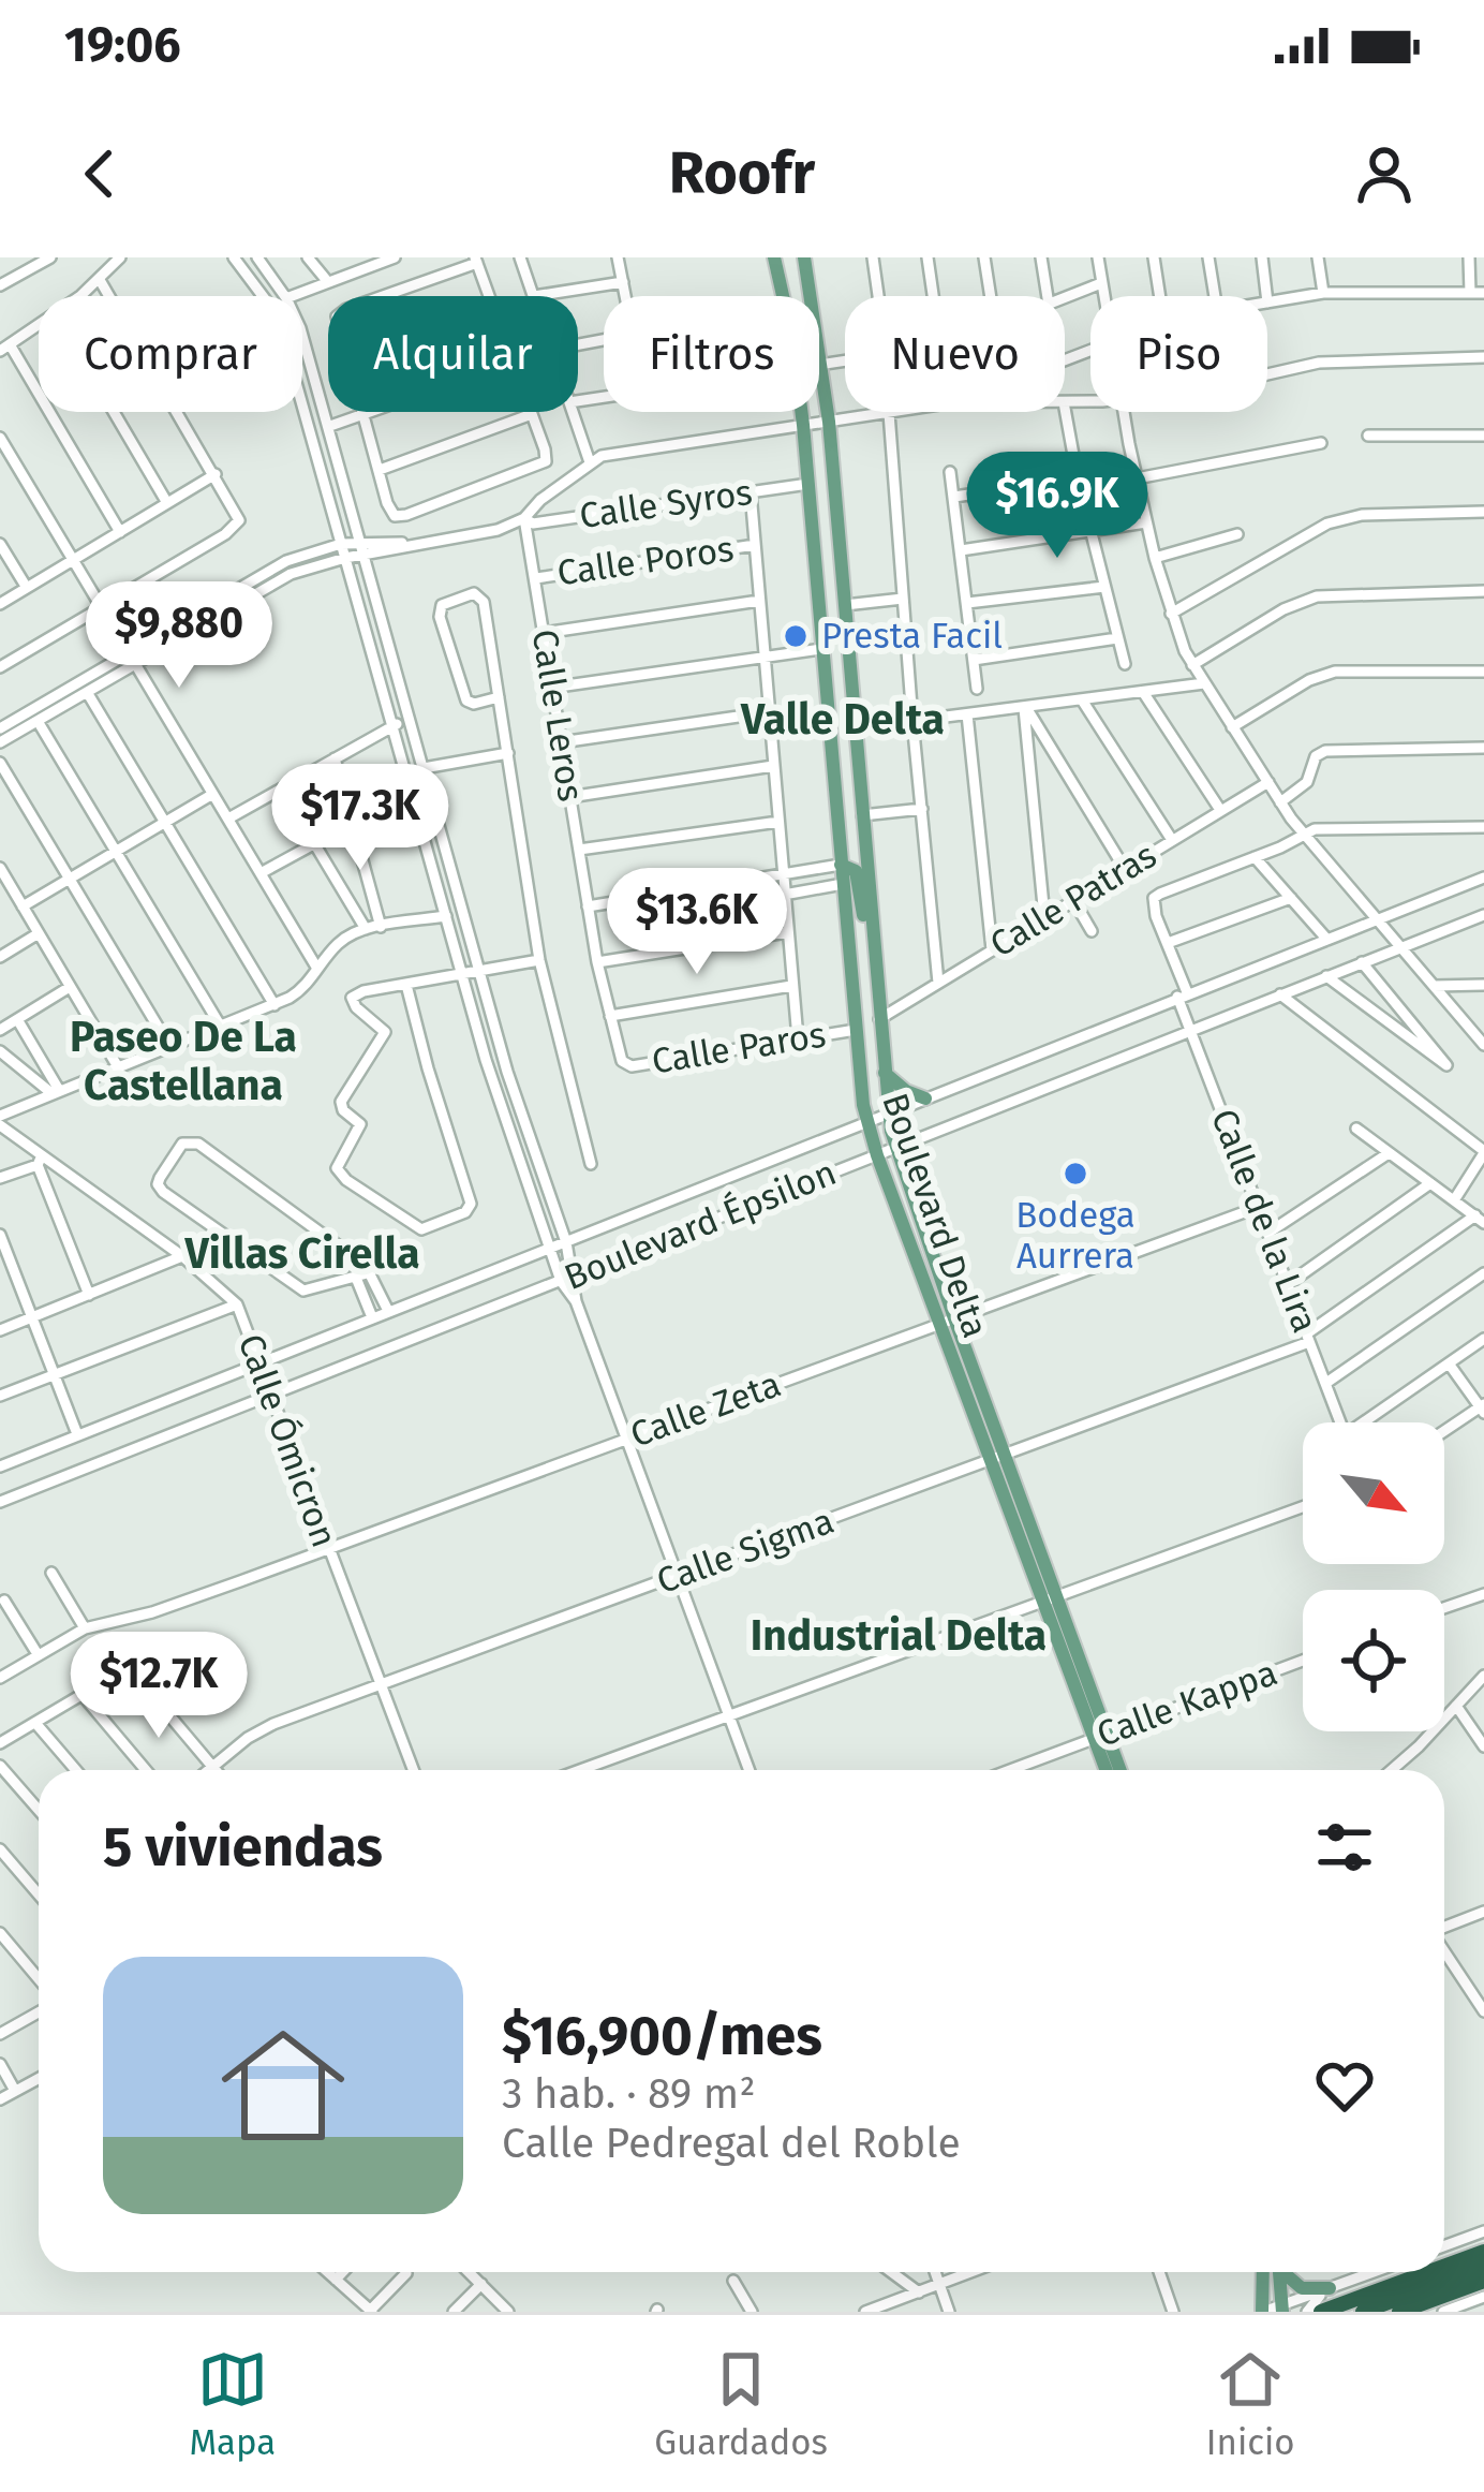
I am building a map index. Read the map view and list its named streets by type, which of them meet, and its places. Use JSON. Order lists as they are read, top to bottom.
{
  "streets": {
    "main road": ["Boulevard Delta"],
    "street": [
      "Calle Syros",
      "Calle Poros",
      "Calle Leros",
      "Calle Patras",
      "Calle Paros",
      "Calle de la Lira",
      "Boulevard Épsilon",
      "Calle Zeta",
      "Calle Ómicron",
      "Calle Sigma",
      "Calle Kappa"
    ]
  },
  "crossings": [
    ["Calle Syros", "Calle Leros"],
    ["Calle Syros", "Boulevard Delta"],
    ["Calle Poros", "Calle Leros"],
    ["Calle Leros", "Calle Paros"],
    ["Calle Patras", "Boulevard Delta"],
    ["Calle Paros", "Boulevard Delta"],
    ["Boulevard Delta", "Boulevard Épsilon"],
    ["Boulevard Delta", "Calle Zeta"],
    ["Boulevard Delta", "Calle Sigma"],
    ["Boulevard Delta", "Calle Kappa"],
    ["Calle de la Lira", "Boulevard Épsilon"],
    ["Calle de la Lira", "Calle Zeta"],
    ["Calle de la Lira", "Calle Sigma"],
    ["Boulevard Épsilon", "Calle Ómicron"],
    ["Calle Zeta", "Calle Ómicron"],
    ["Calle Ómicron", "Calle Sigma"]
  ],
  "districts": [
    "Valle Delta",
    "Paseo De La Castellana",
    "Villas Cirella",
    "Industrial Delta"
  ],
  "places": ["Presta Facil", "Bodega Aurrera"],
  "north": "bottom right",
  "page": {
    "status": "19:06",
    "header": "Roofr",
    "chip": [
      "Comprar",
      "Alquilar",
      "Filtros",
      "Nuevo",
      "Piso"
    ],
    "price": [
      "$16.9K",
      "$9,880",
      "$17.3K",
      "$13.6K",
      "$12.7K"
    ],
    "heading": "5 viviendas",
    "list": [
      {
        "name": "$16,900/mes",
        "note": "3 hab. · 89 m² · Calle Pedregal del Roble"
      }
    ],
    "tabs": ["Mapa", "Guardados", "Inicio"]
  }
}
